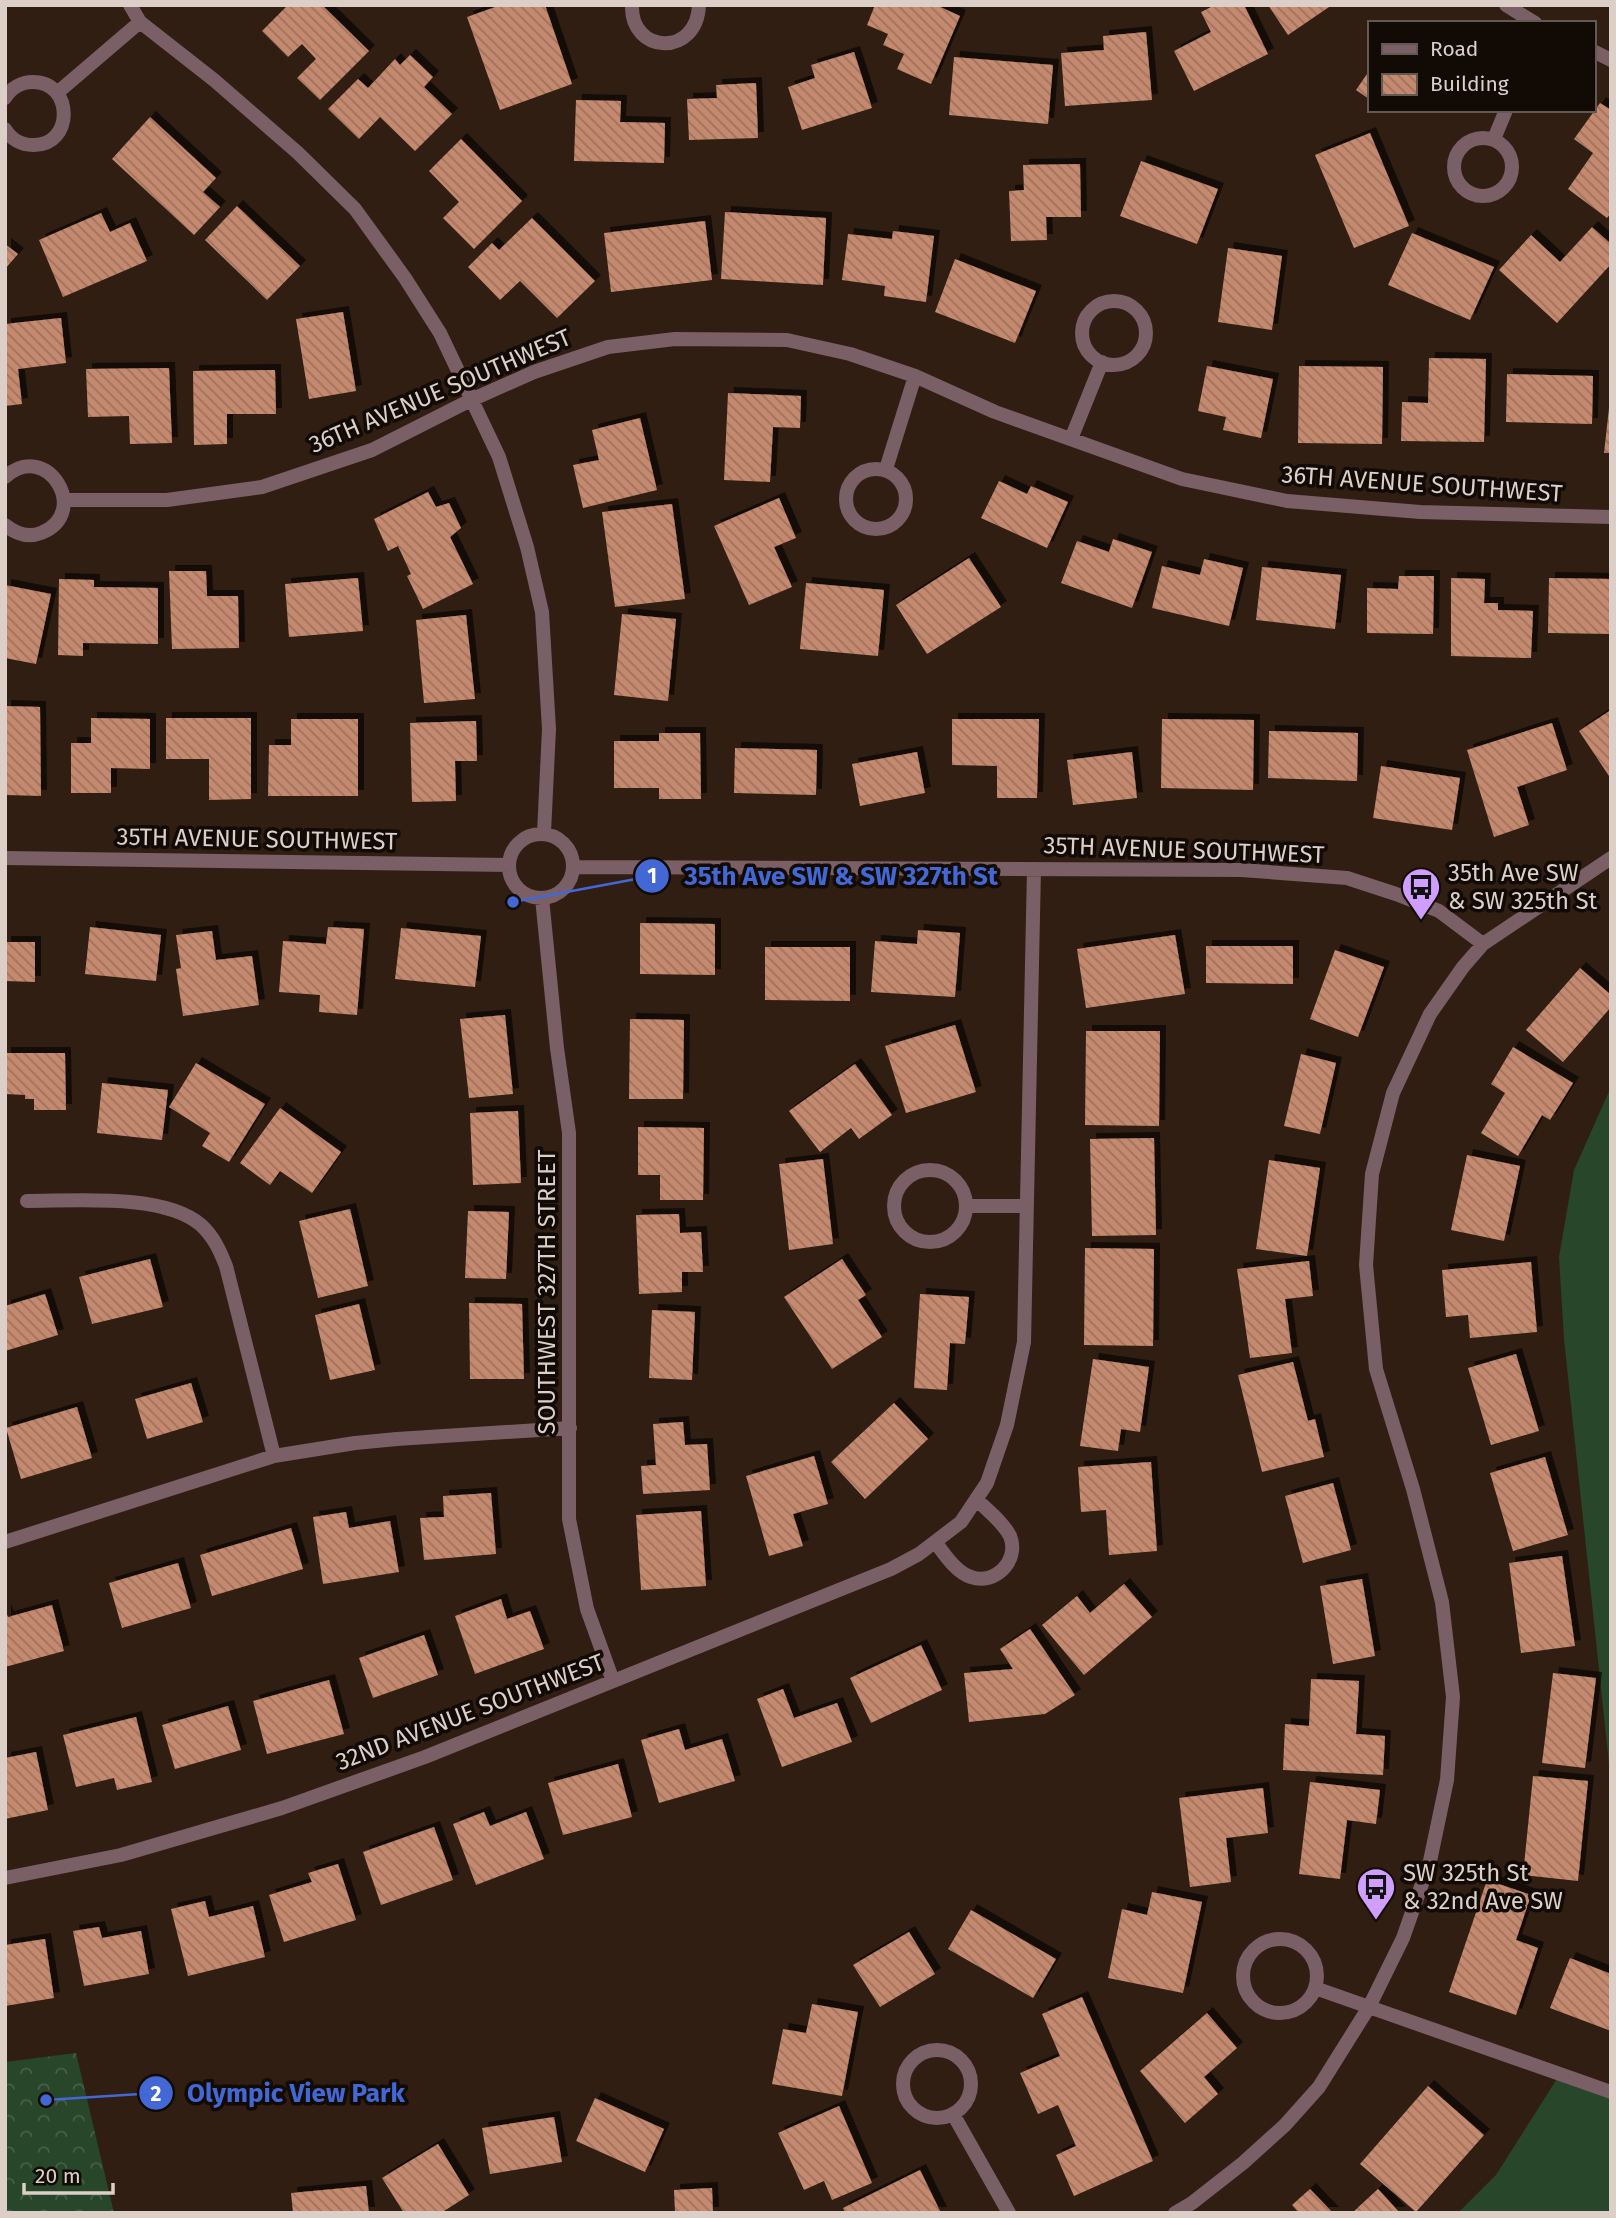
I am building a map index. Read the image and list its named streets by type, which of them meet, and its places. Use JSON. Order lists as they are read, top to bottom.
{
  "streets": {
    "street": [
      "36TH AVENUE SOUTHWEST",
      "35TH AVENUE SOUTHWEST",
      "SOUTHWEST 327TH STREET",
      "32ND AVENUE SOUTHWEST"
    ]
  },
  "crossings": [
    ["35TH AVENUE SOUTHWEST", "SOUTHWEST 327TH STREET"],
    ["35TH AVENUE SOUTHWEST", "32ND AVENUE SOUTHWEST"],
    ["SOUTHWEST 327TH STREET", "32ND AVENUE SOUTHWEST"]
  ],
  "places": {
    "other": ["35th Ave SW & SW 327th St", "Olympic View Park"],
    "bus stop": ["35th Ave SW & SW 325th St", "SW 325th St & 32nd Ave SW"]
  },
  "legend": ["Road", "Building"],
  "scale_bar": "20 m"
}
